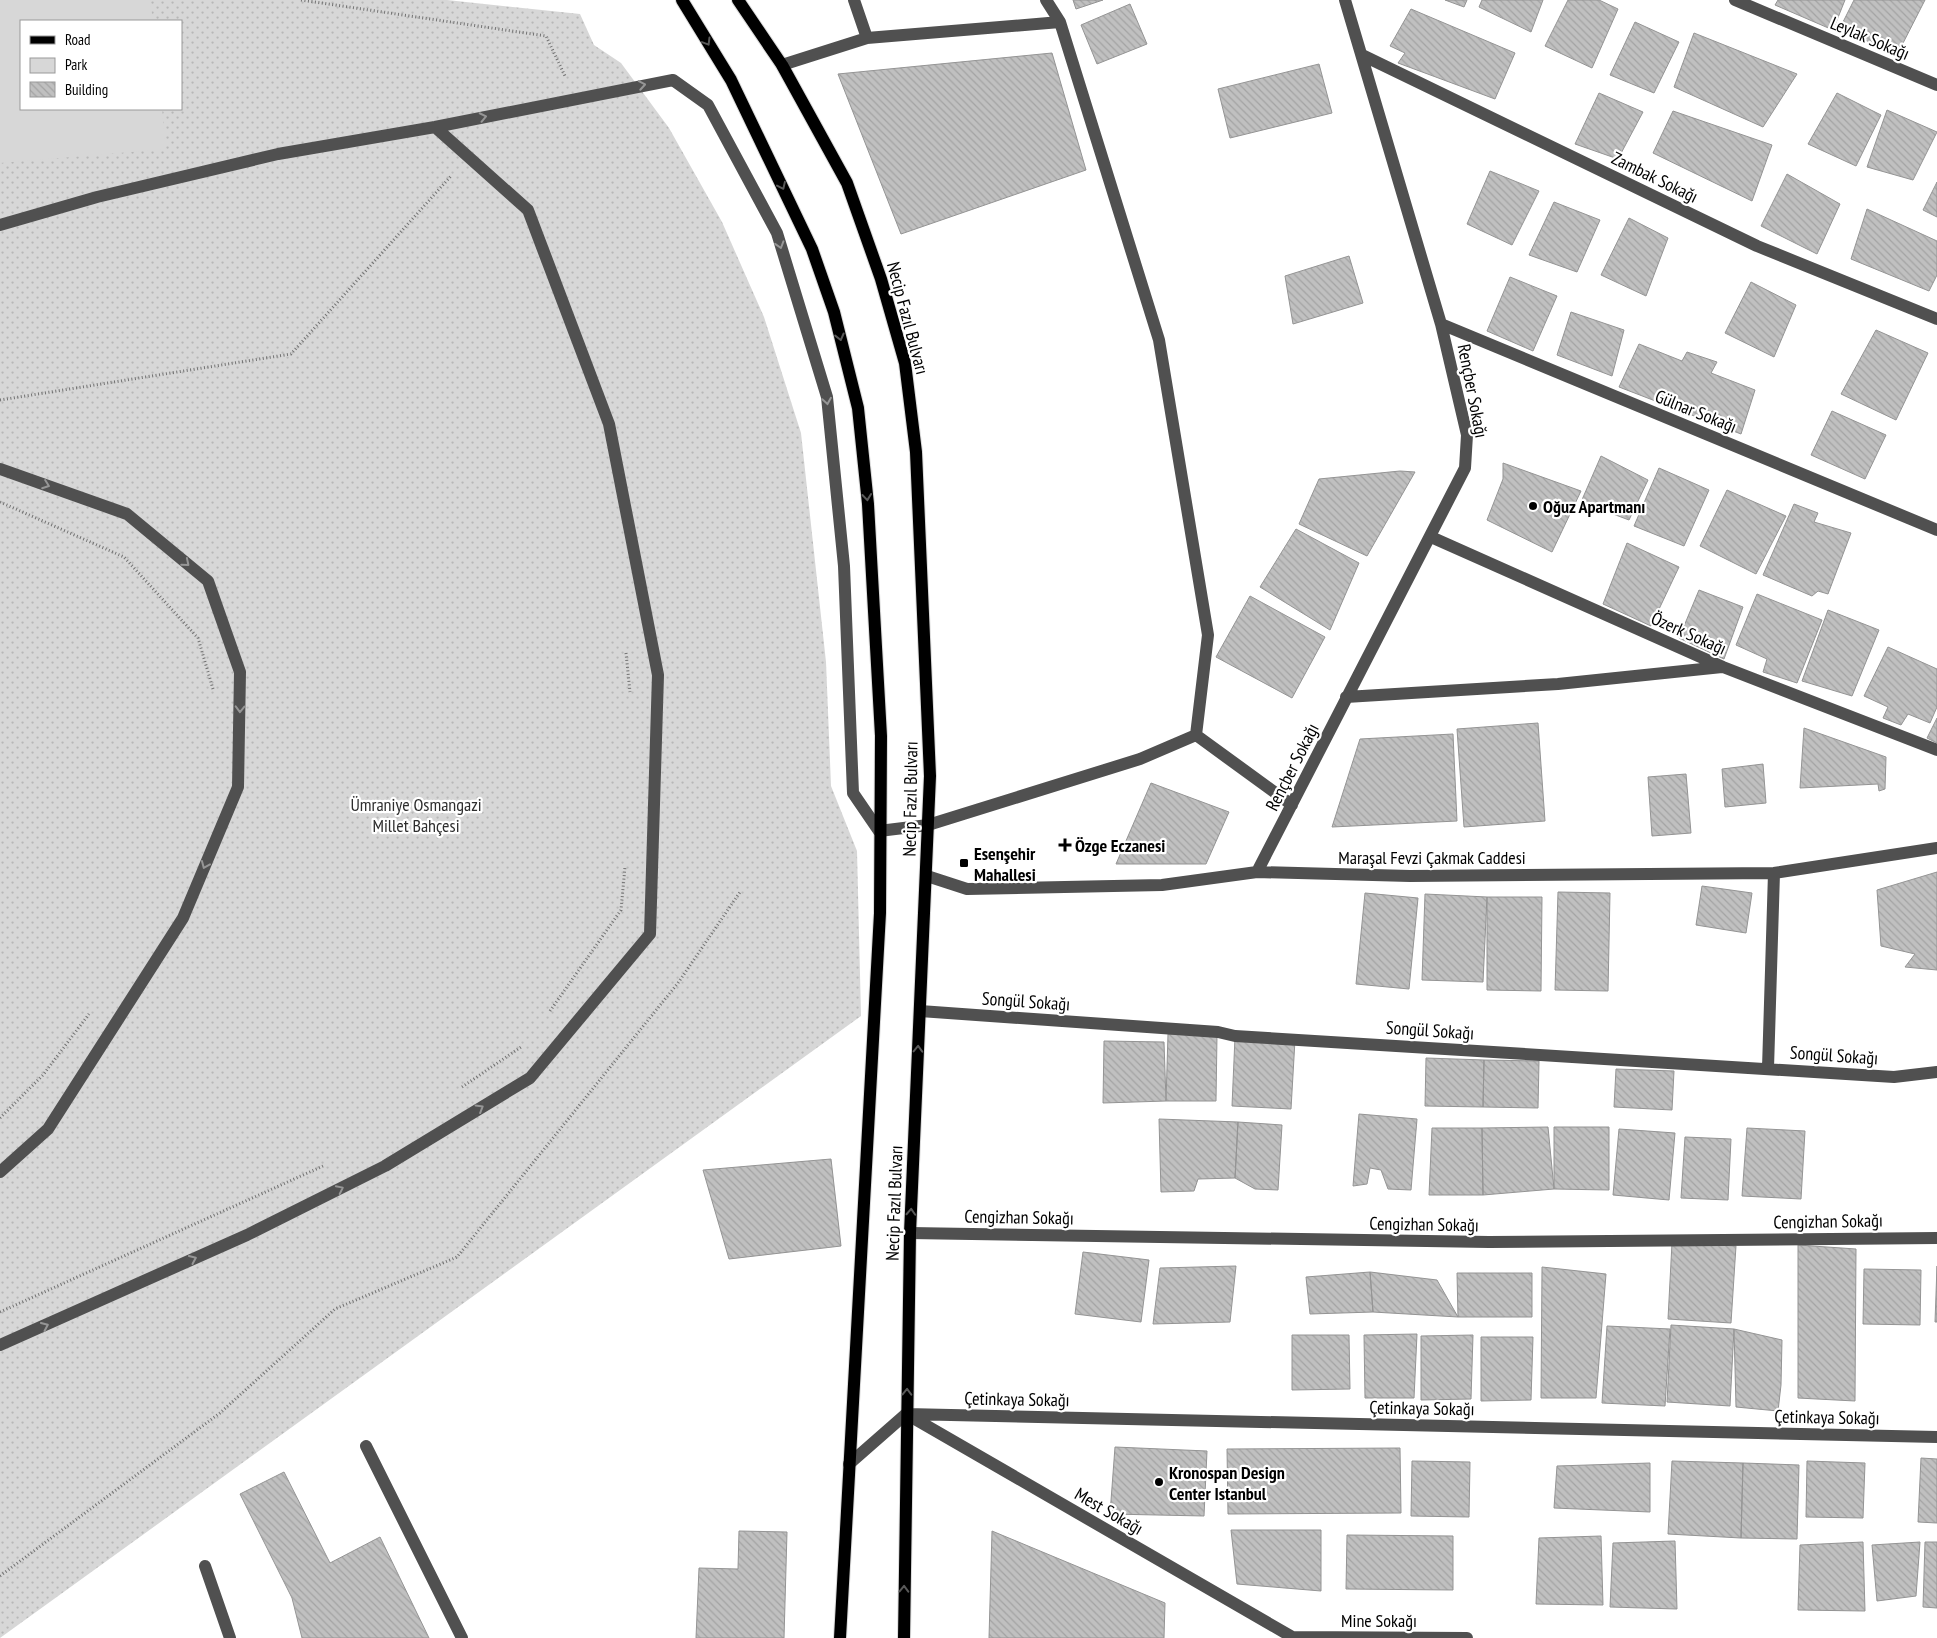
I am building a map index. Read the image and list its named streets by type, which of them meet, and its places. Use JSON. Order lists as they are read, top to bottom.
{
  "streets": {
    "main road": ["Necip Fazıl Bulvarı"],
    "street": [
      "Leylak Sokağı",
      "Zambak Sokağı",
      "Rençber Sokağı",
      "Gülnar Sokağı",
      "Özerk Sokağı",
      "Maraşal Fevzi Çakmak Caddesi",
      "Songül Sokağı",
      "Cengizhan Sokağı",
      "Çetinkaya Sokağı",
      "Mest Sokağı",
      "Mine Sokağı"
    ]
  },
  "crossings": [
    ["Zambak Sokağı", "Rençber Sokağı"],
    ["Necip Fazıl Bulvarı", "Maraşal Fevzi Çakmak Caddesi"],
    ["Necip Fazıl Bulvarı", "Songül Sokağı"],
    ["Necip Fazıl Bulvarı", "Cengizhan Sokağı"],
    ["Necip Fazıl Bulvarı", "Çetinkaya Sokağı"],
    ["Necip Fazıl Bulvarı", "Mest Sokağı"],
    ["Rençber Sokağı", "Gülnar Sokağı"],
    ["Rençber Sokağı", "Özerk Sokağı"],
    ["Rençber Sokağı", "Maraşal Fevzi Çakmak Caddesi"],
    ["Çetinkaya Sokağı", "Mest Sokağı"],
    ["Mest Sokağı", "Mine Sokağı"]
  ],
  "parks": ["Ümraniye Osmangazi Millet Bahçesi"],
  "places": {
    "other": ["Oğuz Apartmanı", "Kronospan Design Center Istanbul"],
    "health": ["Özge Eczanesi"],
    "transit": ["Esenşehir Mahallesi"]
  },
  "legend": ["Road", "Park", "Building"]
}
